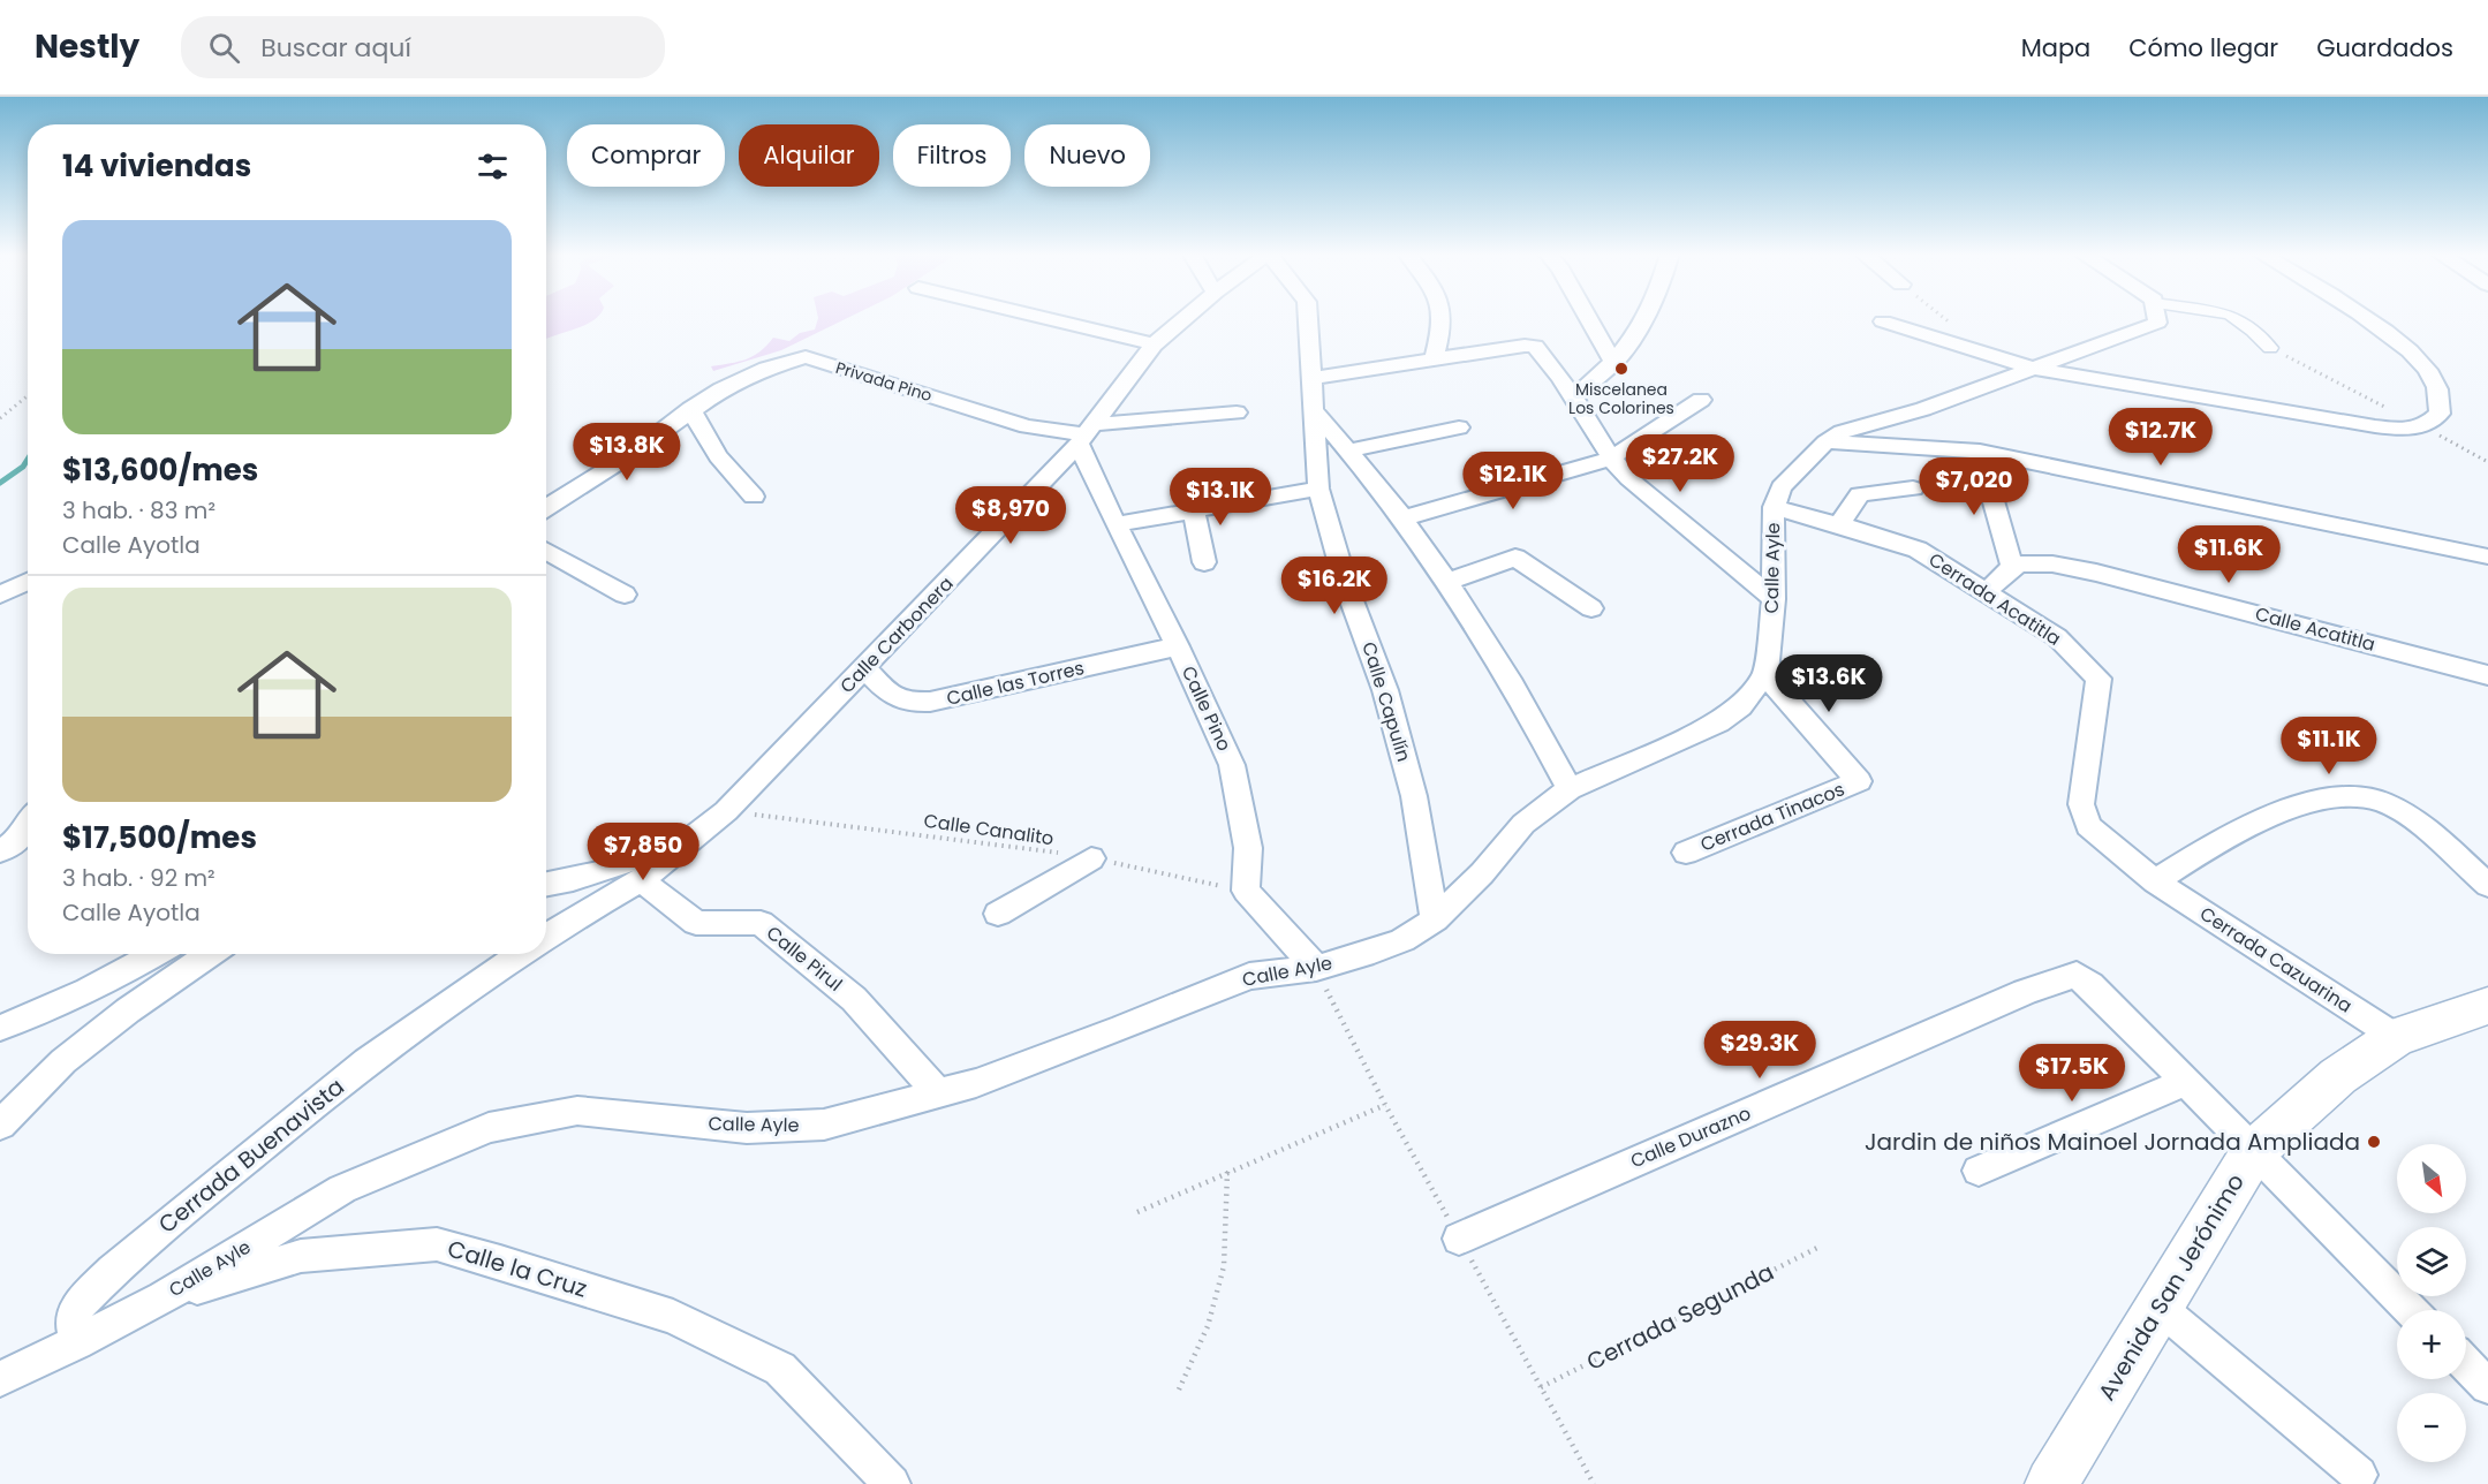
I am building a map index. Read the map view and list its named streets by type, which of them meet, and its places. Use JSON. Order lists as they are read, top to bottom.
{
  "streets": {
    "main road": ["Avenida San Jerónimo"],
    "street": [
      "Privada Pino",
      "Calle Ayle",
      "Cerrada Acatitla",
      "Calle Acatitla",
      "Calle Carbonera",
      "Calle las Torres",
      "Calle Capulín",
      "Calle Pino",
      "Cerrada Tinacos",
      "Calle Pirul",
      "Cerrada Cazuarina",
      "Calle Durazno",
      "Cerrada Buenavista",
      "Calle la Cruz"
    ],
    "path": ["Calle Canalito", "Cerrada Segunda"]
  },
  "crossings": [
    ["Privada Pino", "Calle Carbonera"],
    ["Privada Pino", "Calle Pino"],
    ["Calle Ayle", "Cerrada Acatitla"],
    ["Calle Ayle", "Calle Capulín"],
    ["Calle Ayle", "Cerrada Tinacos"],
    ["Calle Ayle", "Calle Pirul"],
    ["Calle Ayle", "Cerrada Buenavista"],
    ["Calle Ayle", "Calle la Cruz"],
    ["Cerrada Acatitla", "Cerrada Cazuarina"],
    ["Calle Carbonera", "Calle las Torres"],
    ["Calle Carbonera", "Calle Pino"],
    ["Calle Carbonera", "Calle Canalito"],
    ["Calle Carbonera", "Cerrada Buenavista"],
    ["Calle las Torres", "Calle Pino"],
    ["Calle Pino", "Calle Canalito"],
    ["Calle Canalito", "Cerrada Buenavista"],
    ["Calle Pirul", "Cerrada Buenavista"],
    ["Cerrada Cazuarina", "Avenida San Jerónimo"]
  ],
  "places": ["Miscelanea Los Colorines", "Jardin de niños Mainoel Jornada Ampliada"],
  "north": "bottom right",
  "page": {
    "header": "Nestly",
    "search": "Buscar aquí",
    "nav": ["Mapa", "Cómo llegar", "Guardados"],
    "chip": [
      "Comprar",
      "Alquilar",
      "Filtros",
      "Nuevo"
    ],
    "heading": "14 viviendas",
    "list": [
      {
        "name": "$13,600/mes",
        "note": "3 hab. · 83 m² · Calle Ayotla"
      },
      {
        "name": "$17,500/mes",
        "note": "3 hab. · 92 m² · Calle Ayotla"
      }
    ],
    "price": [
      "$12.7K",
      "$13.8K",
      "$27.2K",
      "$12.1K",
      "$7,020",
      "$13.1K",
      "$8,970",
      "$11.6K",
      "$16.2K",
      "$13.6K",
      "$11.1K",
      "$7,850",
      "$29.3K",
      "$17.5K"
    ],
    "map_buttons": ["+", "−"]
  }
}
